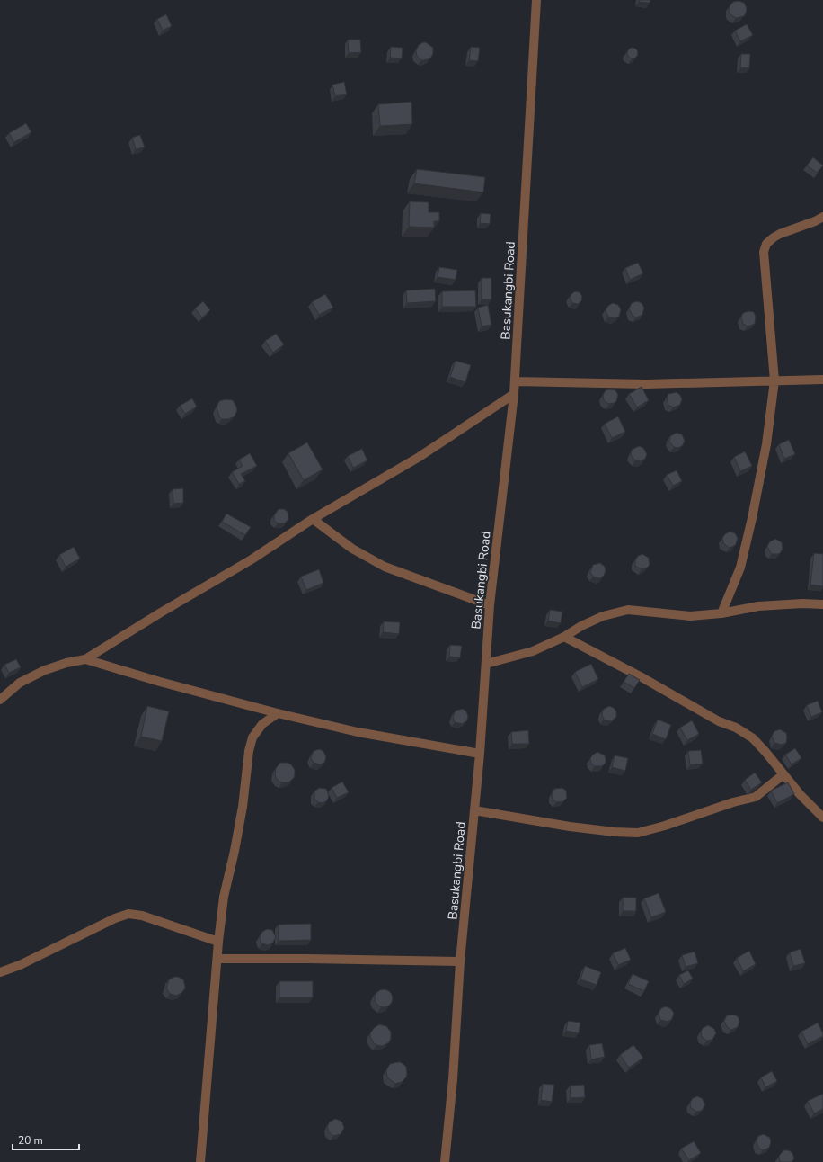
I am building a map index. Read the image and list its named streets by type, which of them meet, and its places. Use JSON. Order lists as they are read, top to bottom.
{
  "streets": {
    "street": ["Basukangbi Road"]
  },
  "scale_bar": "20 m"
}
